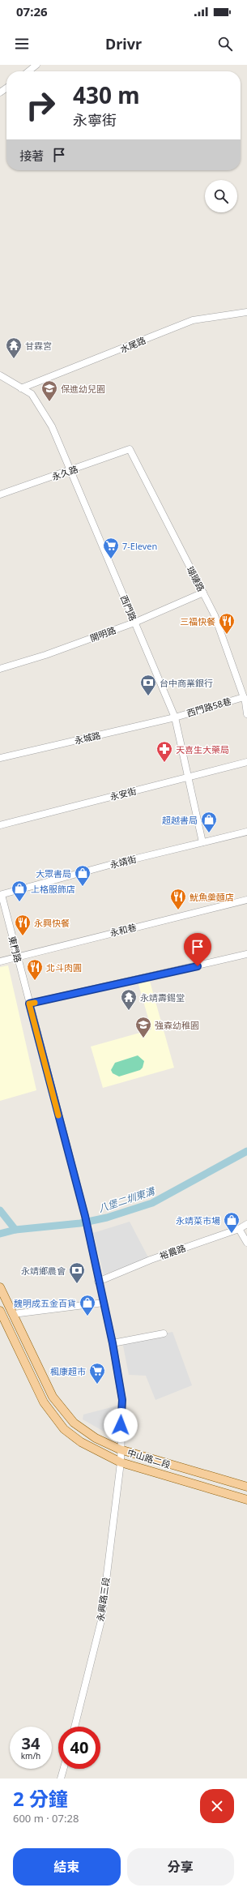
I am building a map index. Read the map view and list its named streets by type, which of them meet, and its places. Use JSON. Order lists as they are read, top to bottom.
{
  "streets": {
    "main road": ["中山路二段"],
    "street": [
      "水尾路",
      "永久路",
      "瑚璉路",
      "西門路",
      "開明路",
      "西門路58巷",
      "永城路",
      "永安街",
      "永靖街",
      "永和巷",
      "東門路",
      "裕農路",
      "永興路三段"
    ]
  },
  "crossings": [
    ["水尾路", "西門路"],
    ["永久路", "瑚璉路"],
    ["永久路", "西門路"],
    ["瑚璉路", "開明路"],
    ["瑚璉路", "西門路58巷"],
    ["西門路", "開明路"],
    ["西門路", "西門路58巷"],
    ["西門路", "永城路"],
    ["西門路", "永安街"],
    ["西門路", "永靖街"],
    ["西門路58巷", "永城路"],
    ["永靖街", "東門路"],
    ["永和巷", "東門路"],
    ["東門路", "永興路三段"],
    ["裕農路", "永興路三段"],
    ["中山路二段", "永興路三段"]
  ],
  "water": ["八堡二圳東溝"],
  "places": {
    "temple": ["甘霖宮", "永靖壽錫堂"],
    "school or university": ["保進幼兒園", "強森幼稚園"],
    "supermarket": ["7-Eleven", "楓康超市"],
    "restaurant": [
      "三福快餐",
      "魷魚羹麵店",
      "永興快餐",
      "北斗肉圓"
    ],
    "bank": ["台中商業銀行", "永靖鄉農會"],
    "pharmacy": ["天喜生大藥局"],
    "shop": [
      "超越書局",
      "大眾書局",
      "上格服飾店",
      "永靖菜市場",
      "魏明成五金百貨"
    ]
  },
  "page": {
    "status": "07:26",
    "header": "Drivr",
    "turn": ["430 m", "永寧街"],
    "then": "接著",
    "speed": "34 km/h",
    "limit": "40",
    "heading": ["2 分鐘", "600 m · 07:28"],
    "buttons": ["結束", "分享"]
  }
}
